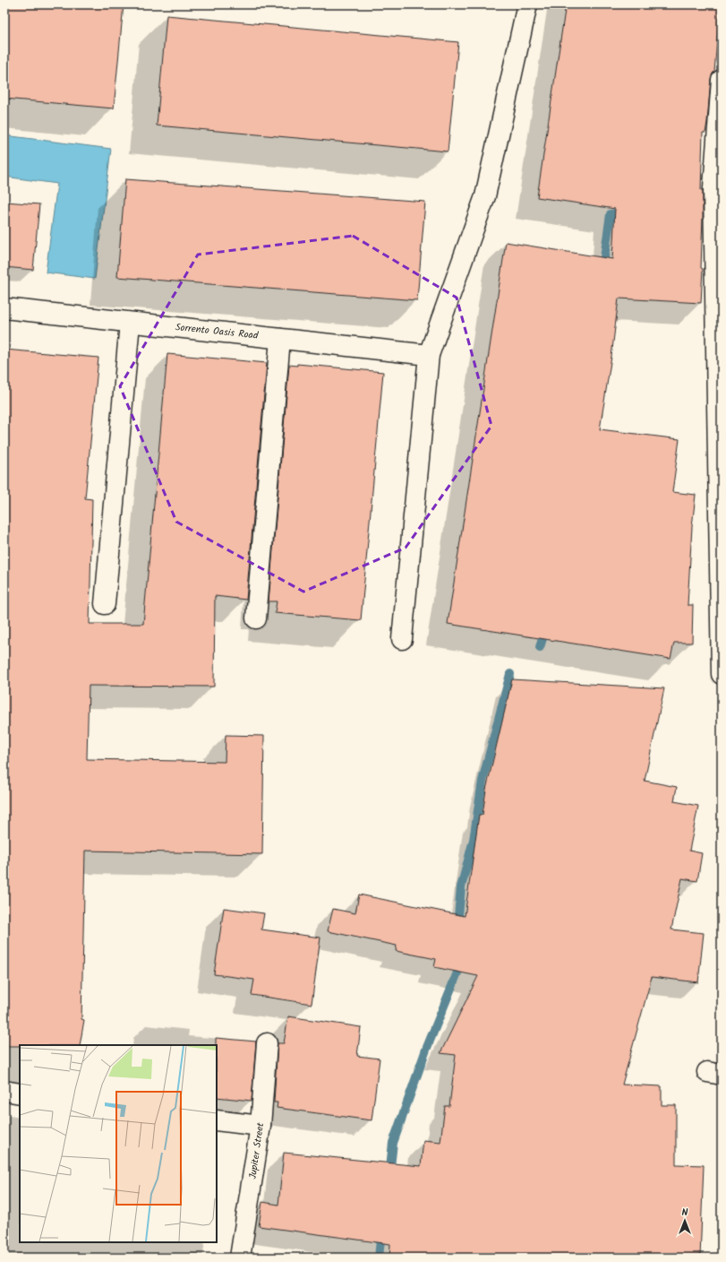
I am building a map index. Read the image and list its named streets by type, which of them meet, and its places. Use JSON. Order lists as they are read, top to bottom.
{
  "streets": {
    "street": ["Sorrento Oasis Road", "Jupiter Street"]
  },
  "north": "top"
}
